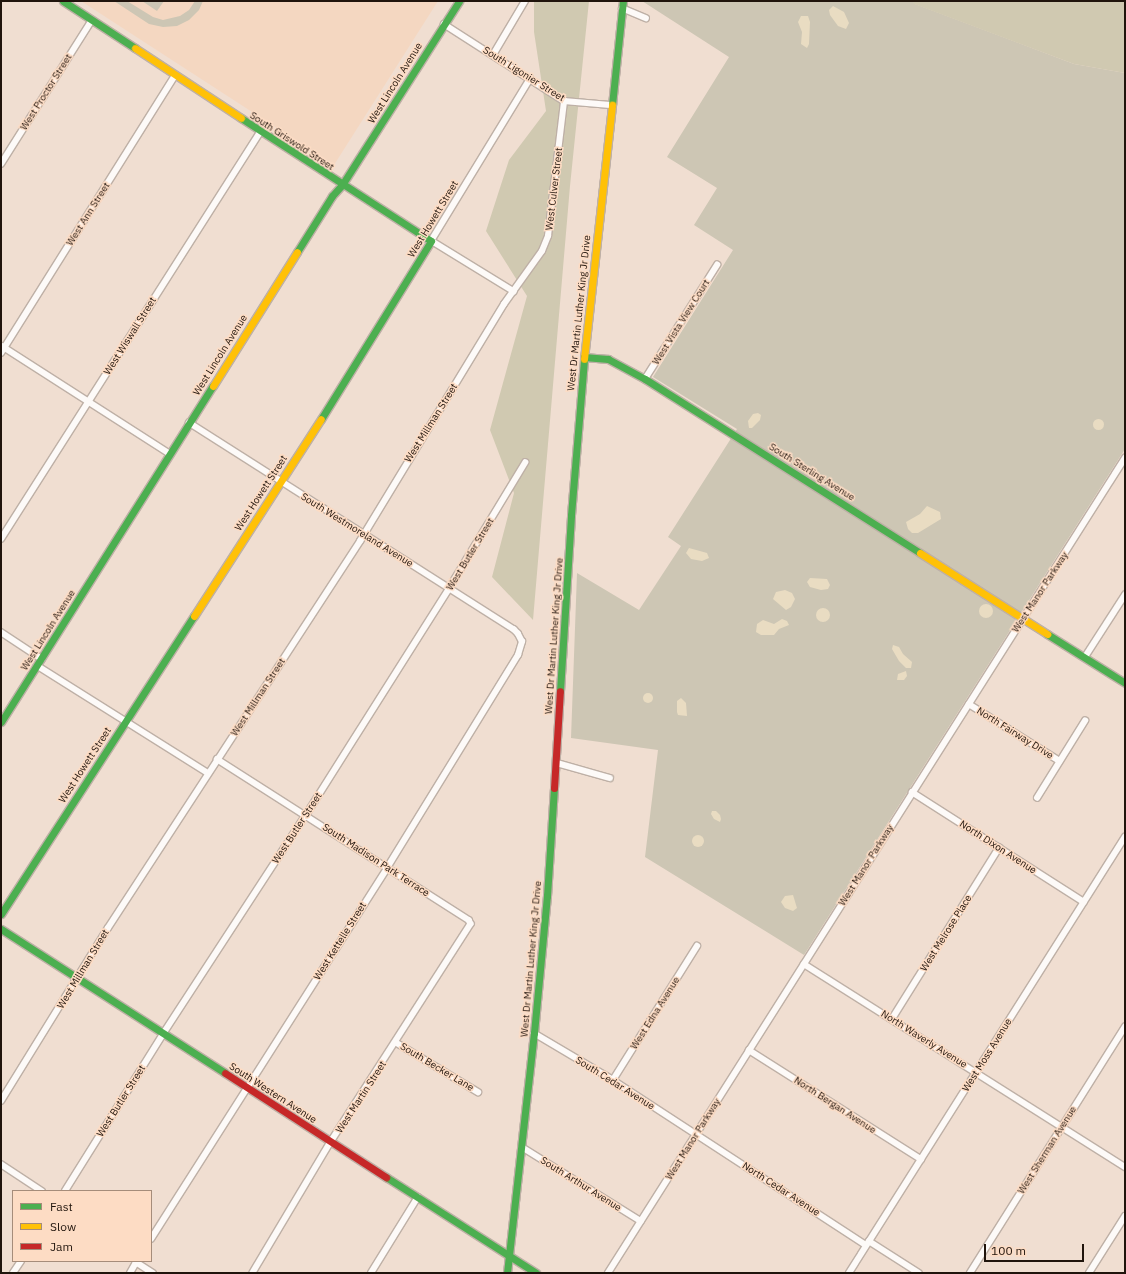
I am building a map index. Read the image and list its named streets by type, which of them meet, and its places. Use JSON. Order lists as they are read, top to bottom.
{
  "streets": {
    "main road": [
      "West Lincoln Avenue",
      "South Griswold Street",
      "West Howett Street",
      "West Dr Martin Luther King Jr Drive",
      "South Sterling Avenue",
      "South Western Avenue"
    ],
    "street": [
      "South Ligonier Street",
      "West Proctor Street",
      "West Culver Street",
      "West Ann Street",
      "West Vista View Court",
      "West Wiswall Street",
      "West Millman Street",
      "South Westmoreland Avenue",
      "West Butler Street",
      "West Manor Parkway",
      "North Fairway Drive",
      "North Dixon Avenue",
      "South Madison Park Terrace",
      "West Melrose Place",
      "West Kettelle Street",
      "West Edna Avenue",
      "North Waverly Avenue",
      "West Moss Avenue",
      "South Becker Lane",
      "South Cedar Avenue",
      "West Martin Street",
      "North Bergan Avenue",
      "West Sherman Avenue",
      "South Arthur Avenue",
      "North Cedar Avenue"
    ]
  },
  "crossings": [
    ["South Ligonier Street", "West Lincoln Avenue"],
    ["South Ligonier Street", "West Culver Street"],
    ["South Ligonier Street", "West Howett Street"],
    ["South Ligonier Street", "West Dr Martin Luther King Jr Drive"],
    ["West Lincoln Avenue", "South Griswold Street"],
    ["West Lincoln Avenue", "South Westmoreland Avenue"],
    ["West Proctor Street", "South Griswold Street"],
    ["South Griswold Street", "West Culver Street"],
    ["South Griswold Street", "West Ann Street"],
    ["South Griswold Street", "West Howett Street"],
    ["South Griswold Street", "West Wiswall Street"],
    ["South Griswold Street", "West Millman Street"],
    ["West Culver Street", "West Millman Street"],
    ["West Howett Street", "South Westmoreland Avenue"],
    ["West Dr Martin Luther King Jr Drive", "South Sterling Avenue"],
    ["West Dr Martin Luther King Jr Drive", "South Cedar Avenue"],
    ["West Dr Martin Luther King Jr Drive", "South Western Avenue"],
    ["West Dr Martin Luther King Jr Drive", "South Arthur Avenue"],
    ["West Vista View Court", "South Sterling Avenue"],
    ["West Millman Street", "South Westmoreland Avenue"],
    ["West Millman Street", "South Madison Park Terrace"],
    ["West Millman Street", "South Western Avenue"],
    ["South Sterling Avenue", "West Manor Parkway"],
    ["South Westmoreland Avenue", "West Butler Street"],
    ["South Westmoreland Avenue", "West Kettelle Street"],
    ["West Butler Street", "South Madison Park Terrace"],
    ["West Butler Street", "South Western Avenue"],
    ["West Manor Parkway", "North Fairway Drive"],
    ["West Manor Parkway", "North Dixon Avenue"],
    ["West Manor Parkway", "North Waverly Avenue"],
    ["West Manor Parkway", "South Cedar Avenue"],
    ["West Manor Parkway", "North Bergan Avenue"],
    ["West Manor Parkway", "South Arthur Avenue"],
    ["West Manor Parkway", "North Cedar Avenue"],
    ["North Dixon Avenue", "West Melrose Place"],
    ["North Dixon Avenue", "West Moss Avenue"],
    ["South Madison Park Terrace", "West Kettelle Street"],
    ["South Madison Park Terrace", "West Martin Street"],
    ["West Melrose Place", "North Waverly Avenue"],
    ["West Kettelle Street", "South Western Avenue"],
    ["West Edna Avenue", "South Cedar Avenue"],
    ["North Waverly Avenue", "West Moss Avenue"],
    ["North Waverly Avenue", "West Sherman Avenue"],
    ["West Moss Avenue", "North Bergan Avenue"],
    ["West Moss Avenue", "North Cedar Avenue"],
    ["South Becker Lane", "West Martin Street"],
    ["South Cedar Avenue", "North Cedar Avenue"],
    ["South Western Avenue", "West Martin Street"]
  ],
  "legend": ["Fast", "Slow", "Jam"],
  "scale_bar": "100 m"
}
